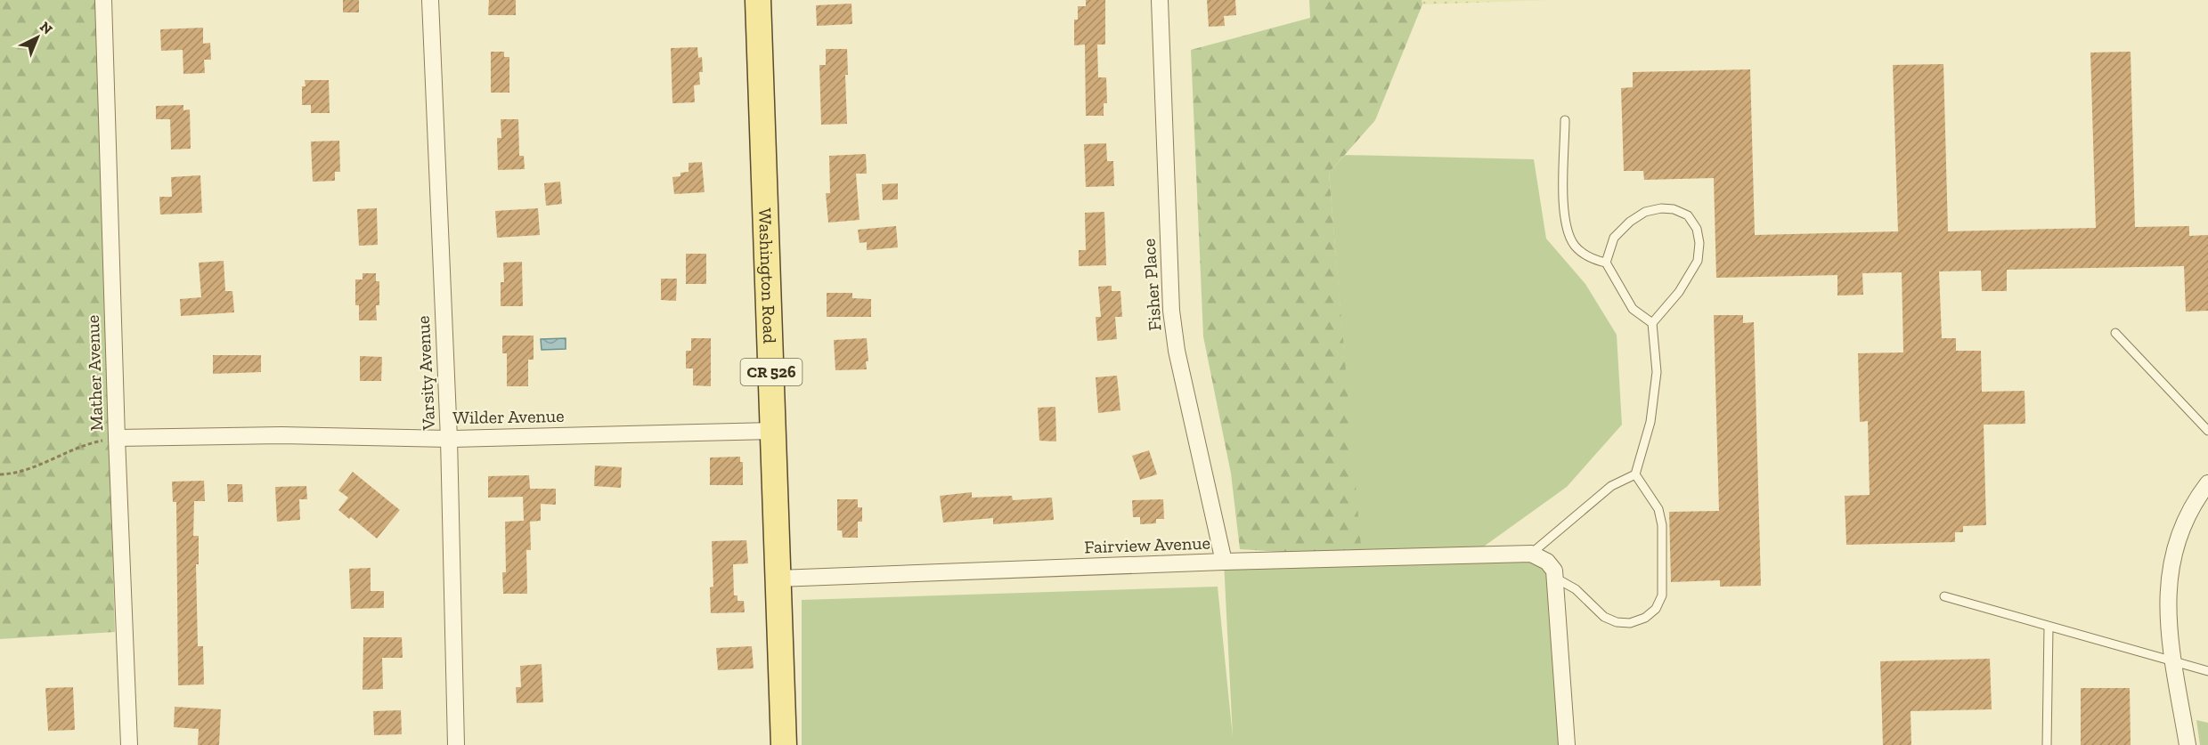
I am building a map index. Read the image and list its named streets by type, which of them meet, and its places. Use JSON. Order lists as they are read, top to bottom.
{
  "streets": {
    "main road": ["Washington Road", "CR 526"],
    "street": [
      "Fisher Place",
      "Mather Avenue",
      "Varsity Avenue",
      "Wilder Avenue",
      "Fairview Avenue"
    ]
  },
  "crossings": [
    ["Washington Road", "Wilder Avenue"],
    ["Washington Road", "Fairview Avenue"],
    ["Fisher Place", "Fairview Avenue"],
    ["Mather Avenue", "Wilder Avenue"],
    ["Varsity Avenue", "Wilder Avenue"]
  ],
  "north": "top right"
}
